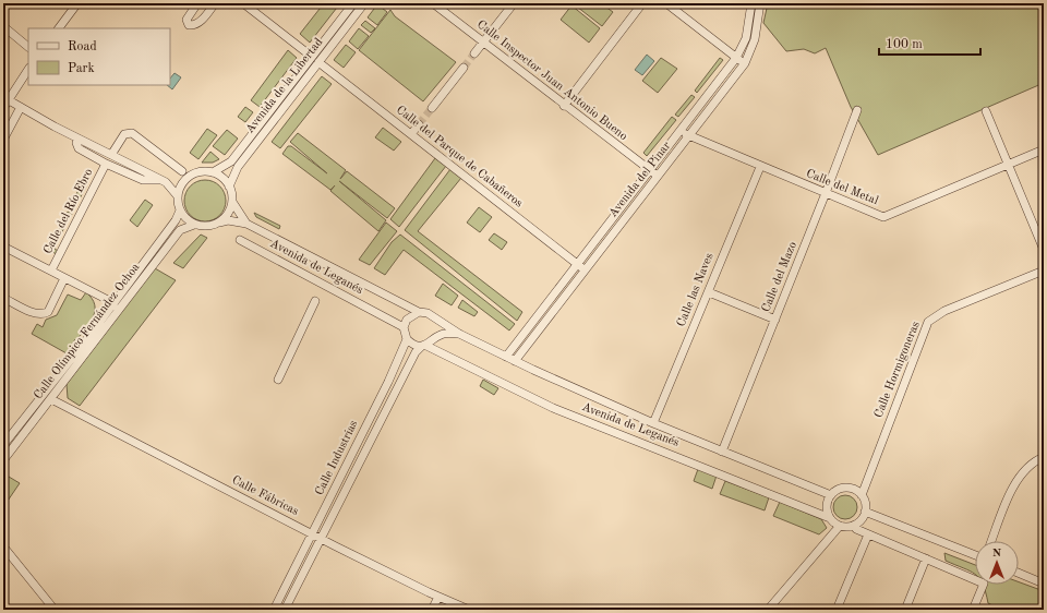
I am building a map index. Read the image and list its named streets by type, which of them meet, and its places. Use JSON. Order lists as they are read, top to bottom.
{
  "streets": {
    "street": [
      "Calle Inspector Juan Antonio Bueno",
      "Avenida de la Libertad",
      "Calle del Parque de Cabañeros",
      "Avenida del Pinar",
      "Calle del Metal",
      "Calle del Río Ebro",
      "Avenida de Leganés",
      "Calle del Mazo",
      "Calle las Naves",
      "Calle Olímpico Fernández Ochoa",
      "Calle Hormigoneras",
      "Calle Industrias",
      "Calle Fábricas"
    ]
  },
  "crossings": [
    ["Calle Inspector Juan Antonio Bueno", "Avenida del Pinar"],
    ["Avenida de la Libertad", "Calle del Parque de Cabañeros"],
    ["Avenida de la Libertad", "Avenida de Leganés"],
    ["Avenida de la Libertad", "Calle Olímpico Fernández Ochoa"],
    ["Calle del Parque de Cabañeros", "Avenida del Pinar"],
    ["Avenida del Pinar", "Calle del Metal"],
    ["Avenida del Pinar", "Avenida de Leganés"],
    ["Calle del Metal", "Calle del Mazo"],
    ["Calle del Metal", "Calle las Naves"],
    ["Avenida de Leganés", "Calle del Mazo"],
    ["Avenida de Leganés", "Calle las Naves"],
    ["Avenida de Leganés", "Calle Olímpico Fernández Ochoa"],
    ["Avenida de Leganés", "Calle Hormigoneras"],
    ["Avenida de Leganés", "Calle Industrias"],
    ["Calle Olímpico Fernández Ochoa", "Calle Fábricas"],
    ["Calle Industrias", "Calle Fábricas"]
  ],
  "legend": ["Road", "Park"],
  "scale_bar": "100 m",
  "north": "top"
}
